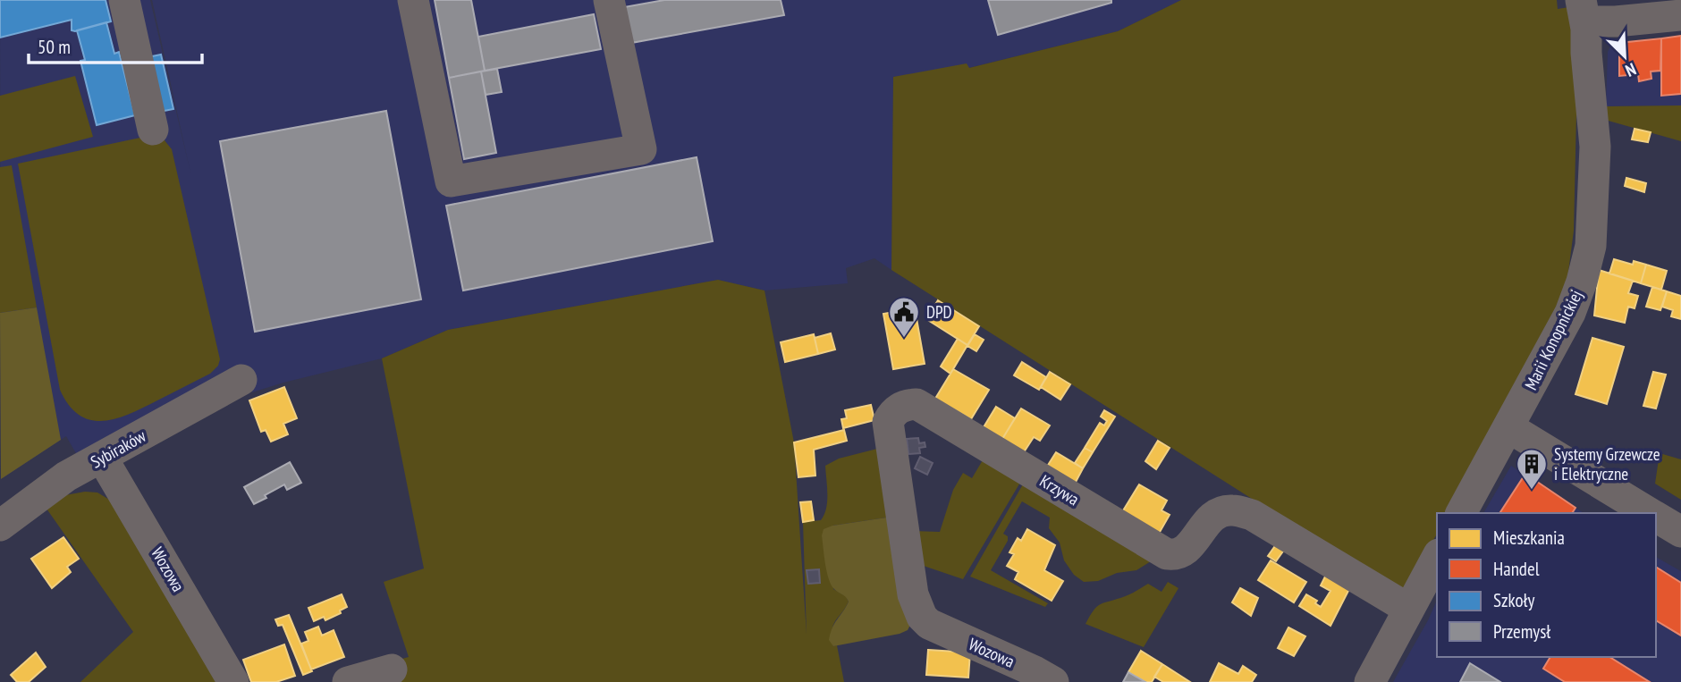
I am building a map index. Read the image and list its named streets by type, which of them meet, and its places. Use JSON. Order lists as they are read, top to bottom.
{
  "streets": {
    "street": [
      "Marii Konopnickiej",
      "Sybiraków",
      "Krzywa",
      "Wozowa"
    ]
  },
  "crossings": [
    ["Sybiraków", "Wozowa"],
    ["Krzywa", "Wozowa"]
  ],
  "places": {
    "public building": ["DPD"],
    "building": ["Systemy Grzewcze i Elektryczne"]
  },
  "legend": [
    "Mieszkania",
    "Handel",
    "Szkoły",
    "Przemysł"
  ],
  "scale_bar": "50 m",
  "north": "bottom right"
}
